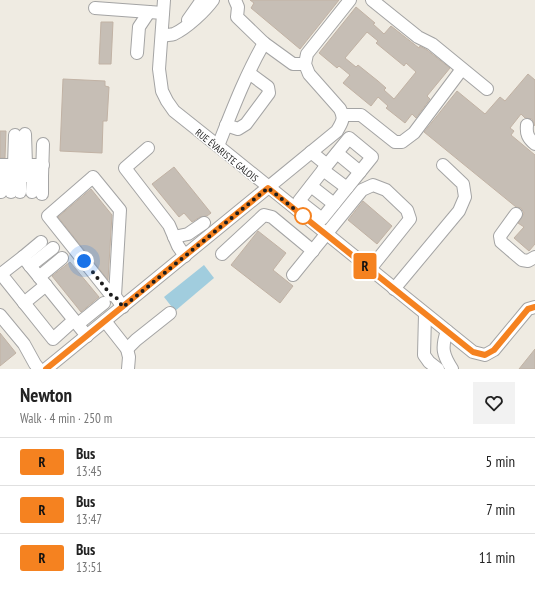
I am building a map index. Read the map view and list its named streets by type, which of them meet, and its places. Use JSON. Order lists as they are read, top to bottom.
{
  "streets": {
    "street": ["RUE ÉVARISTE GALOIS"]
  },
  "lines": ["bus line R"],
  "page": {
    "on_map": "R",
    "heading": ["Newton", "Walk · 4 min · 250 m"],
    "list": [
      {
        "mark": "R",
        "name": "Bus",
        "note": "13:45",
        "value": "5 min"
      },
      {
        "mark": "R",
        "name": "Bus",
        "note": "13:47",
        "value": "7 min"
      },
      {
        "mark": "R",
        "name": "Bus",
        "note": "13:51",
        "value": "11 min"
      }
    ]
  }
}
